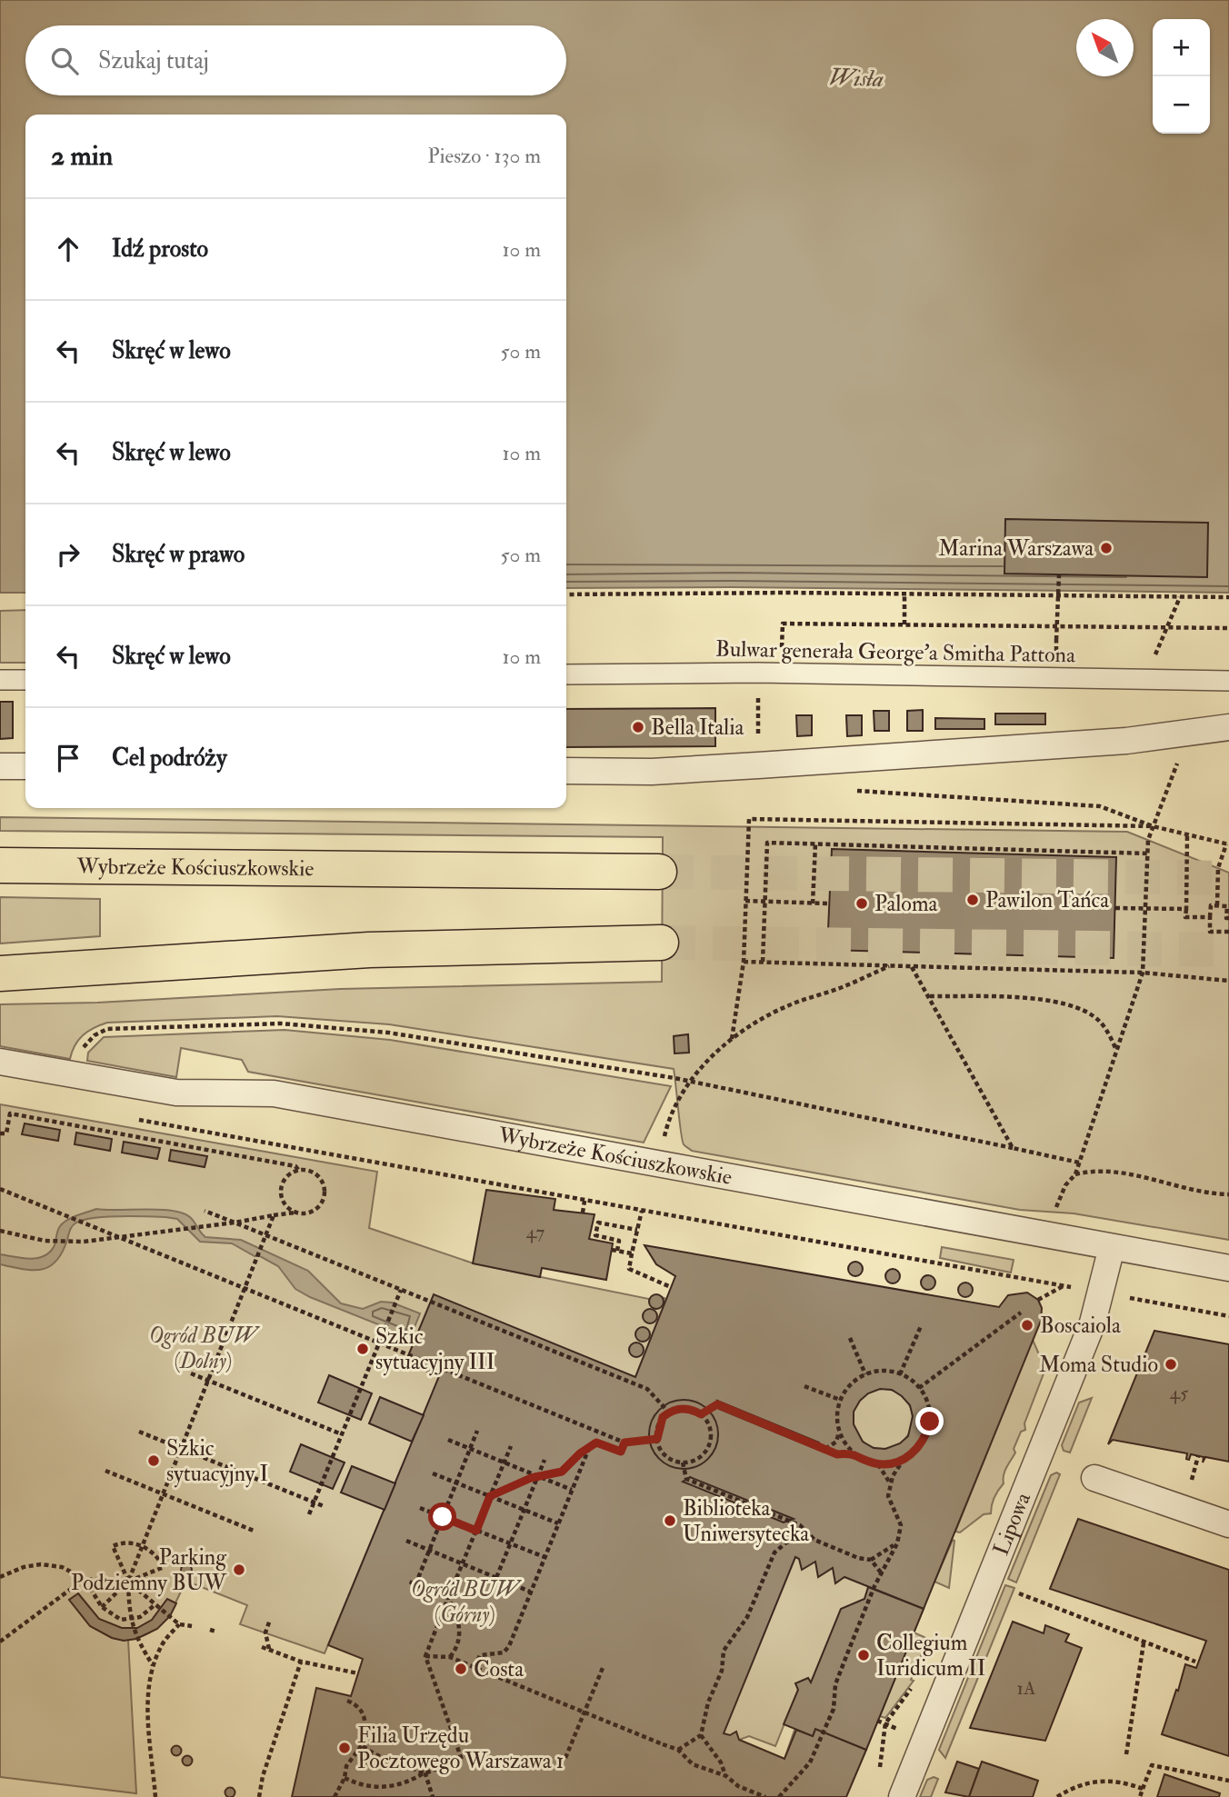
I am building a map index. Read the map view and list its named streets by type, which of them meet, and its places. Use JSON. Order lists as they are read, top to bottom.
{
  "streets": {
    "main road": ["Wybrzeże Kościuszkowskie"],
    "street": ["Bulwar generała George'a Smitha Pattona", "Lipowa"]
  },
  "crossings": [
    ["Wybrzeże Kościuszkowskie", "Lipowa"]
  ],
  "water": ["Wisła"],
  "parks": ["Ogród BUW (Dolny)", "Ogród BUW (Górny)"],
  "places": [
    "Marina Warszawa",
    "Bella Italia",
    "Pawilon Tańca",
    "Paloma",
    "Boscaiola",
    "Szkic sytuacyjny III",
    "Moma Studio",
    "Szkic sytuacyjny I",
    "Biblioteka Uniwersytecka",
    "Parking Podziemny BUW",
    "Collegium Iuridicum II",
    "Costa",
    "Filia Urzędu Pocztowego Warszawa 1"
  ],
  "house_numbers": ["47", "45", "1A"],
  "north": "top left",
  "page": {
    "map_buttons": ["+", "−"],
    "search": "Szukaj tutaj",
    "heading": ["2 min", "Pieszo · 130 m"],
    "list": [
      ["Idź prosto", "10 m"],
      ["Skręć w lewo", "50 m"],
      ["Skręć w lewo", "10 m"],
      ["Skręć w prawo", "50 m"],
      ["Skręć w lewo", "10 m"],
      "Cel podróży"
    ]
  }
}
